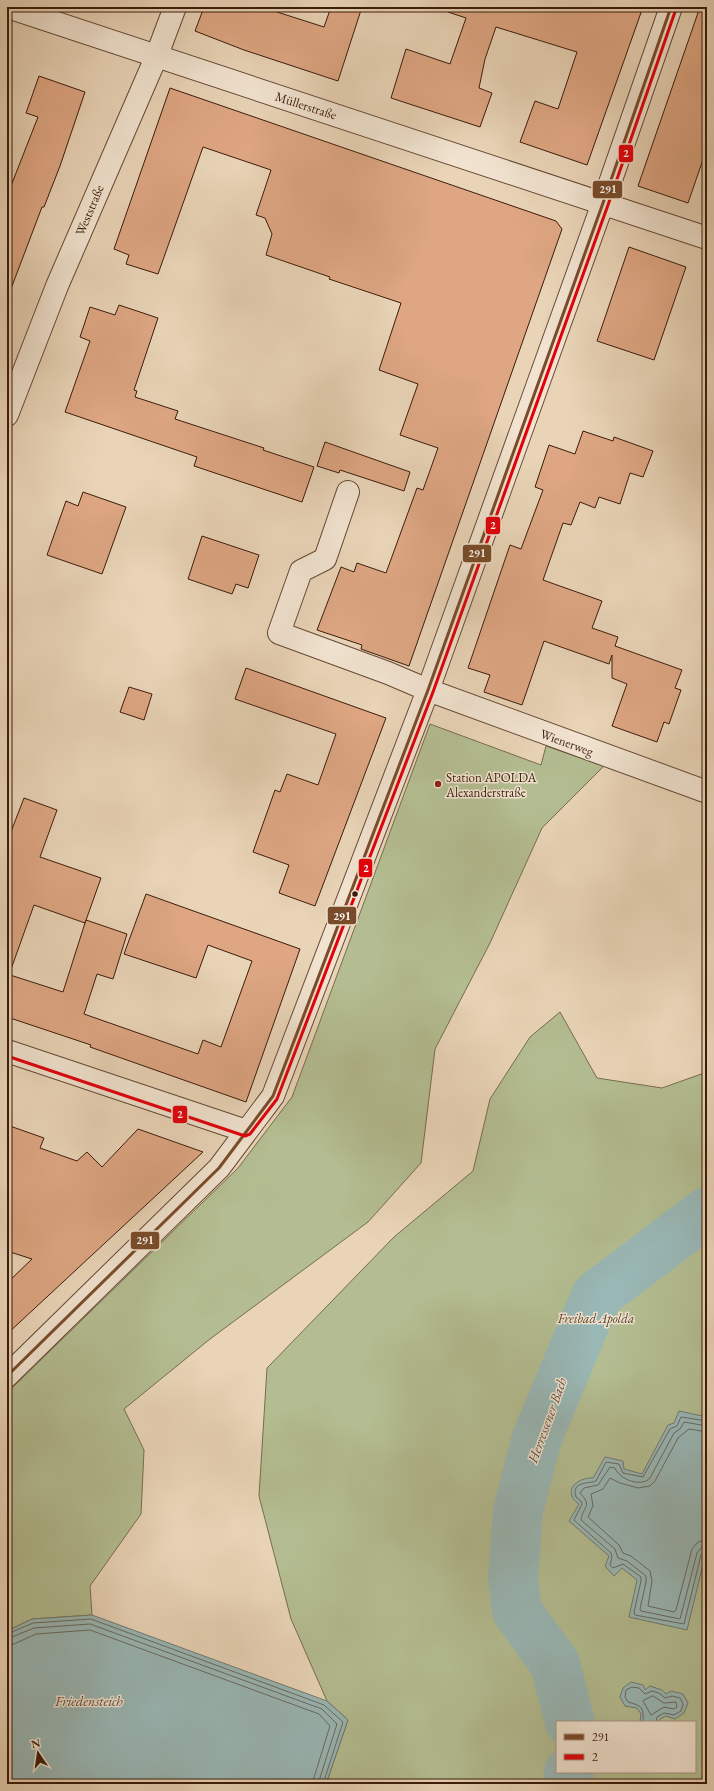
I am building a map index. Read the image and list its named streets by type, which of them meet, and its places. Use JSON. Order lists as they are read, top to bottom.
{
  "streets": {
    "street": ["Müllerstraße", "Weststraße", "Wienerweg"]
  },
  "crossings": [
    ["Müllerstraße", "Weststraße"]
  ],
  "water": ["Herressener Bach", "Friedensteich"],
  "parks": ["Freibad Apolda"],
  "places": ["Station APOLDA Alexanderstraße"],
  "lines": ["transit line 291", "transit line 2"],
  "legend": ["291", "2"],
  "north": "top"
}
